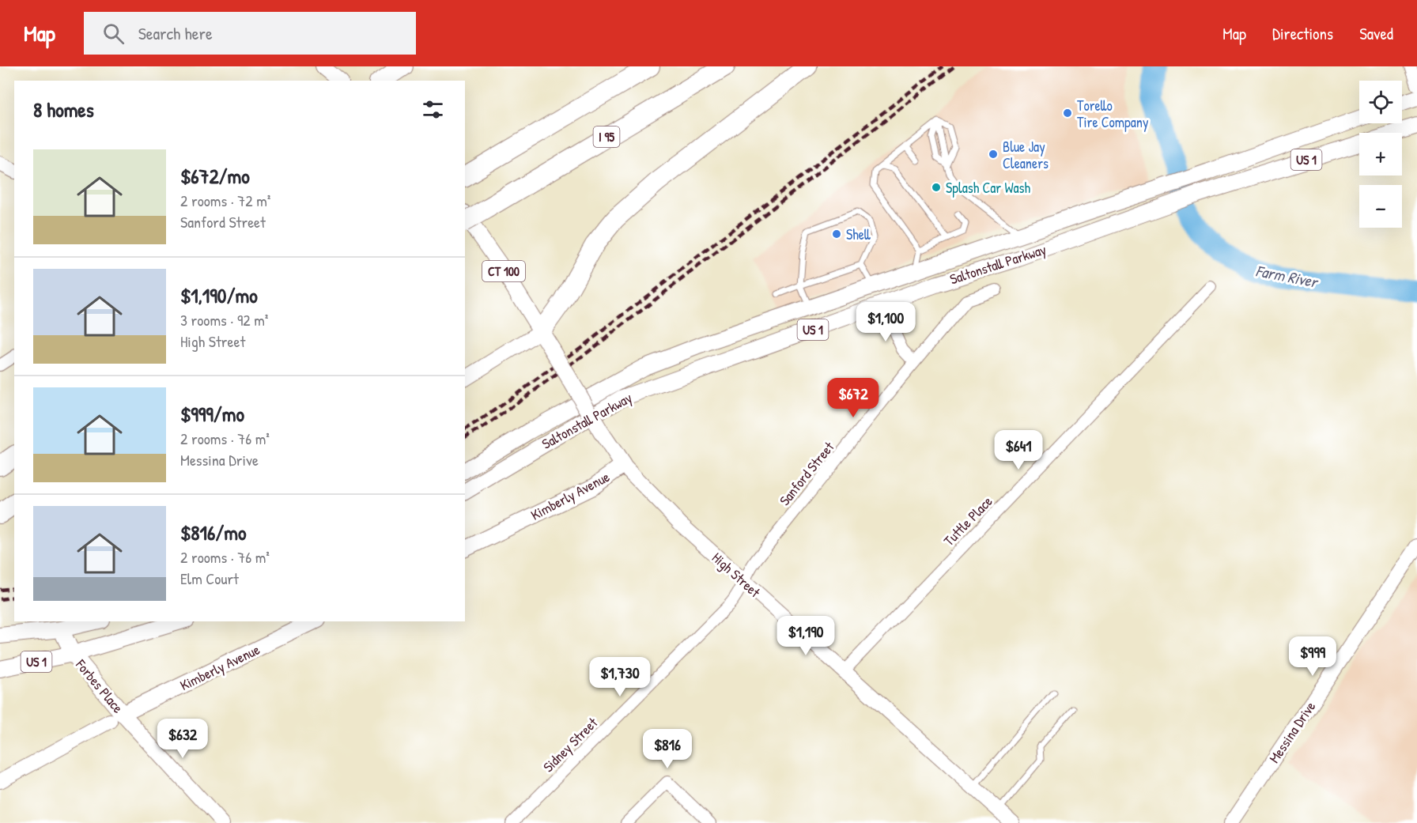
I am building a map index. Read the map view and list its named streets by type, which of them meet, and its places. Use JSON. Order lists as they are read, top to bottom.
{
  "streets": {
    "highway": ["I 95"],
    "main road": [
      "US 1",
      "Saltonstall Parkway",
      "CT 100",
      "Kimberly Avenue",
      "High Street",
      "Forbes Place",
      "Messina Drive"
    ],
    "street": ["Sanford Street", "Tuttle Place", "Sidney Street"]
  },
  "crossings": [
    ["US 1", "Forbes Place"],
    ["CT 100", "High Street"],
    ["Sanford Street", "High Street"],
    ["Sanford Street", "Sidney Street"],
    ["Kimberly Avenue", "High Street"],
    ["Kimberly Avenue", "Forbes Place"],
    ["Tuttle Place", "High Street"],
    ["High Street", "Sidney Street"]
  ],
  "water": ["Farm River"],
  "places": [
    "Torello Tire Company",
    "Blue Jay Cleaners",
    "Splash Car Wash",
    "Shell"
  ],
  "page": {
    "header": "Map",
    "search": "Search here",
    "nav": ["Map", "Directions", "Saved"],
    "map_buttons": ["+", "−"],
    "heading": "8 homes",
    "list": [
      {
        "name": "$672/mo",
        "note": "2 rooms · 72 m² · Sanford Street"
      },
      {
        "name": "$1,190/mo",
        "note": "3 rooms · 92 m² · High Street"
      },
      {
        "name": "$999/mo",
        "note": "2 rooms · 76 m² · Messina Drive"
      },
      {
        "name": "$816/mo",
        "note": "2 rooms · 76 m² · Elm Court"
      }
    ],
    "price": [
      "$1,100",
      "$672",
      "$641",
      "$1,190",
      "$999",
      "$1,730",
      "$632",
      "$816"
    ]
  }
}
